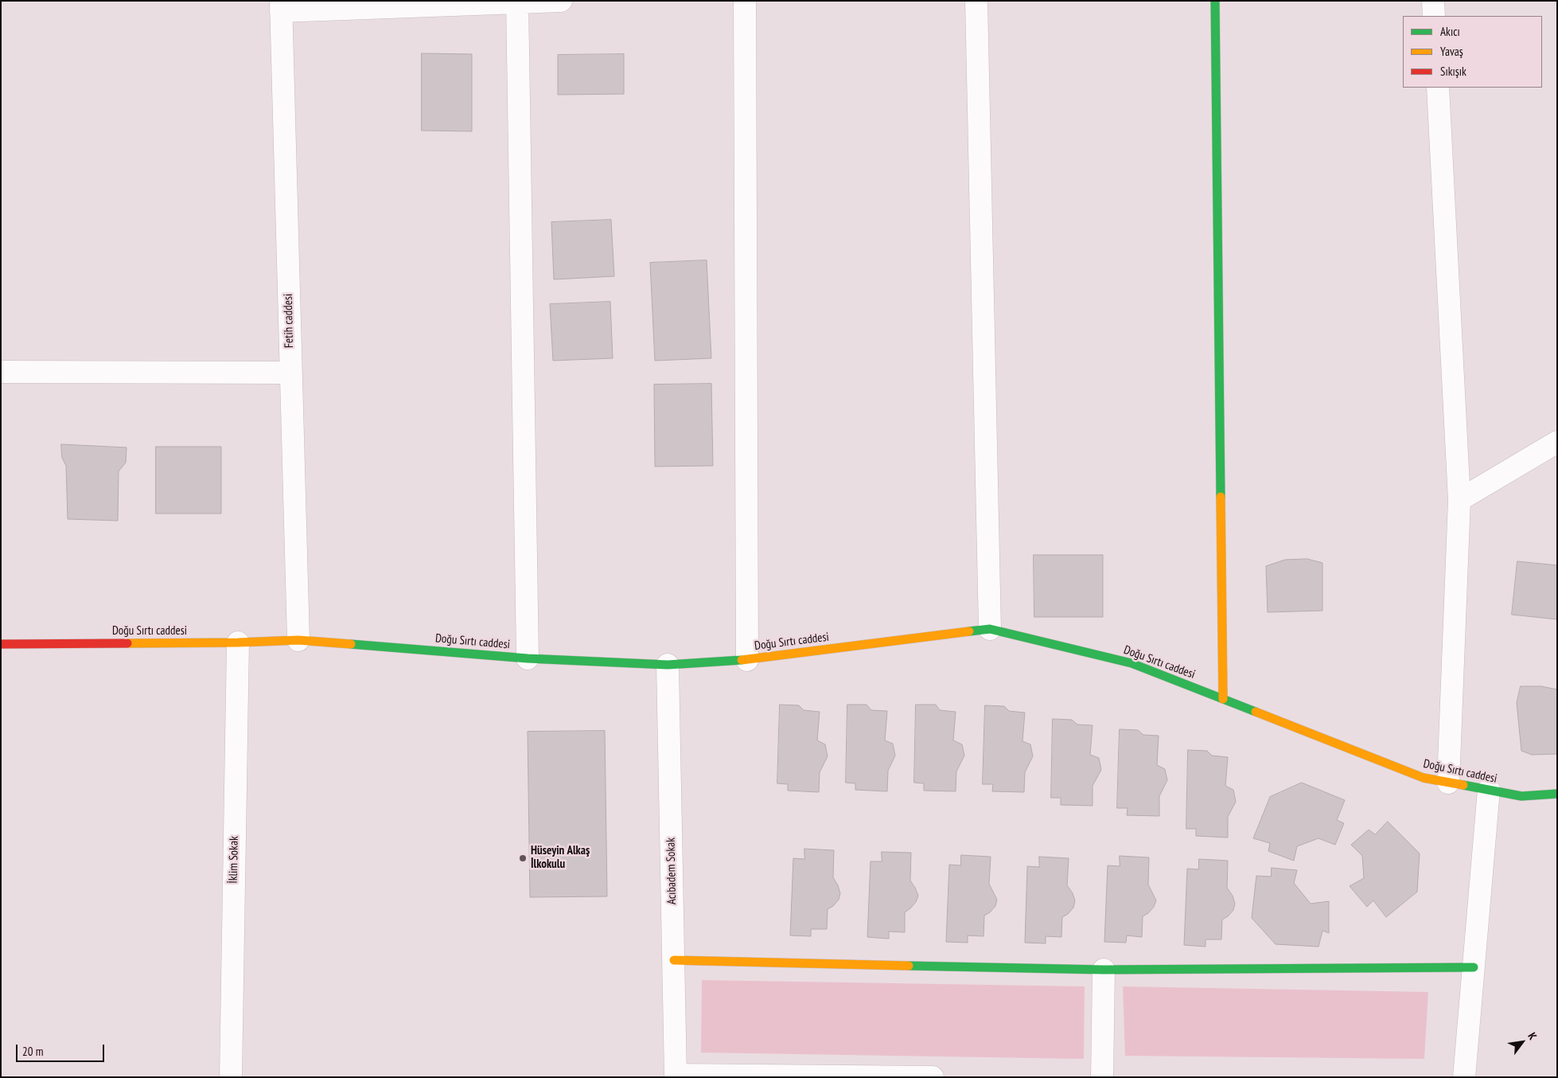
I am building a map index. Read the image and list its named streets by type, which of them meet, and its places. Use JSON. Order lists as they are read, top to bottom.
{
  "streets": {
    "street": [
      "Fetih caddesi",
      "Doğu Sırtı caddesi",
      "İklim Sokak",
      "Acıbadem Sokak"
    ]
  },
  "crossings": [
    ["Fetih caddesi", "Doğu Sırtı caddesi"],
    ["Doğu Sırtı caddesi", "İklim Sokak"],
    ["Doğu Sırtı caddesi", "Acıbadem Sokak"]
  ],
  "places": ["Hüseyin Alkaş İlkokulu"],
  "legend": ["Akıcı", "Yavaş", "Sıkışık"],
  "scale_bar": "20 m",
  "north": "top right"
}
